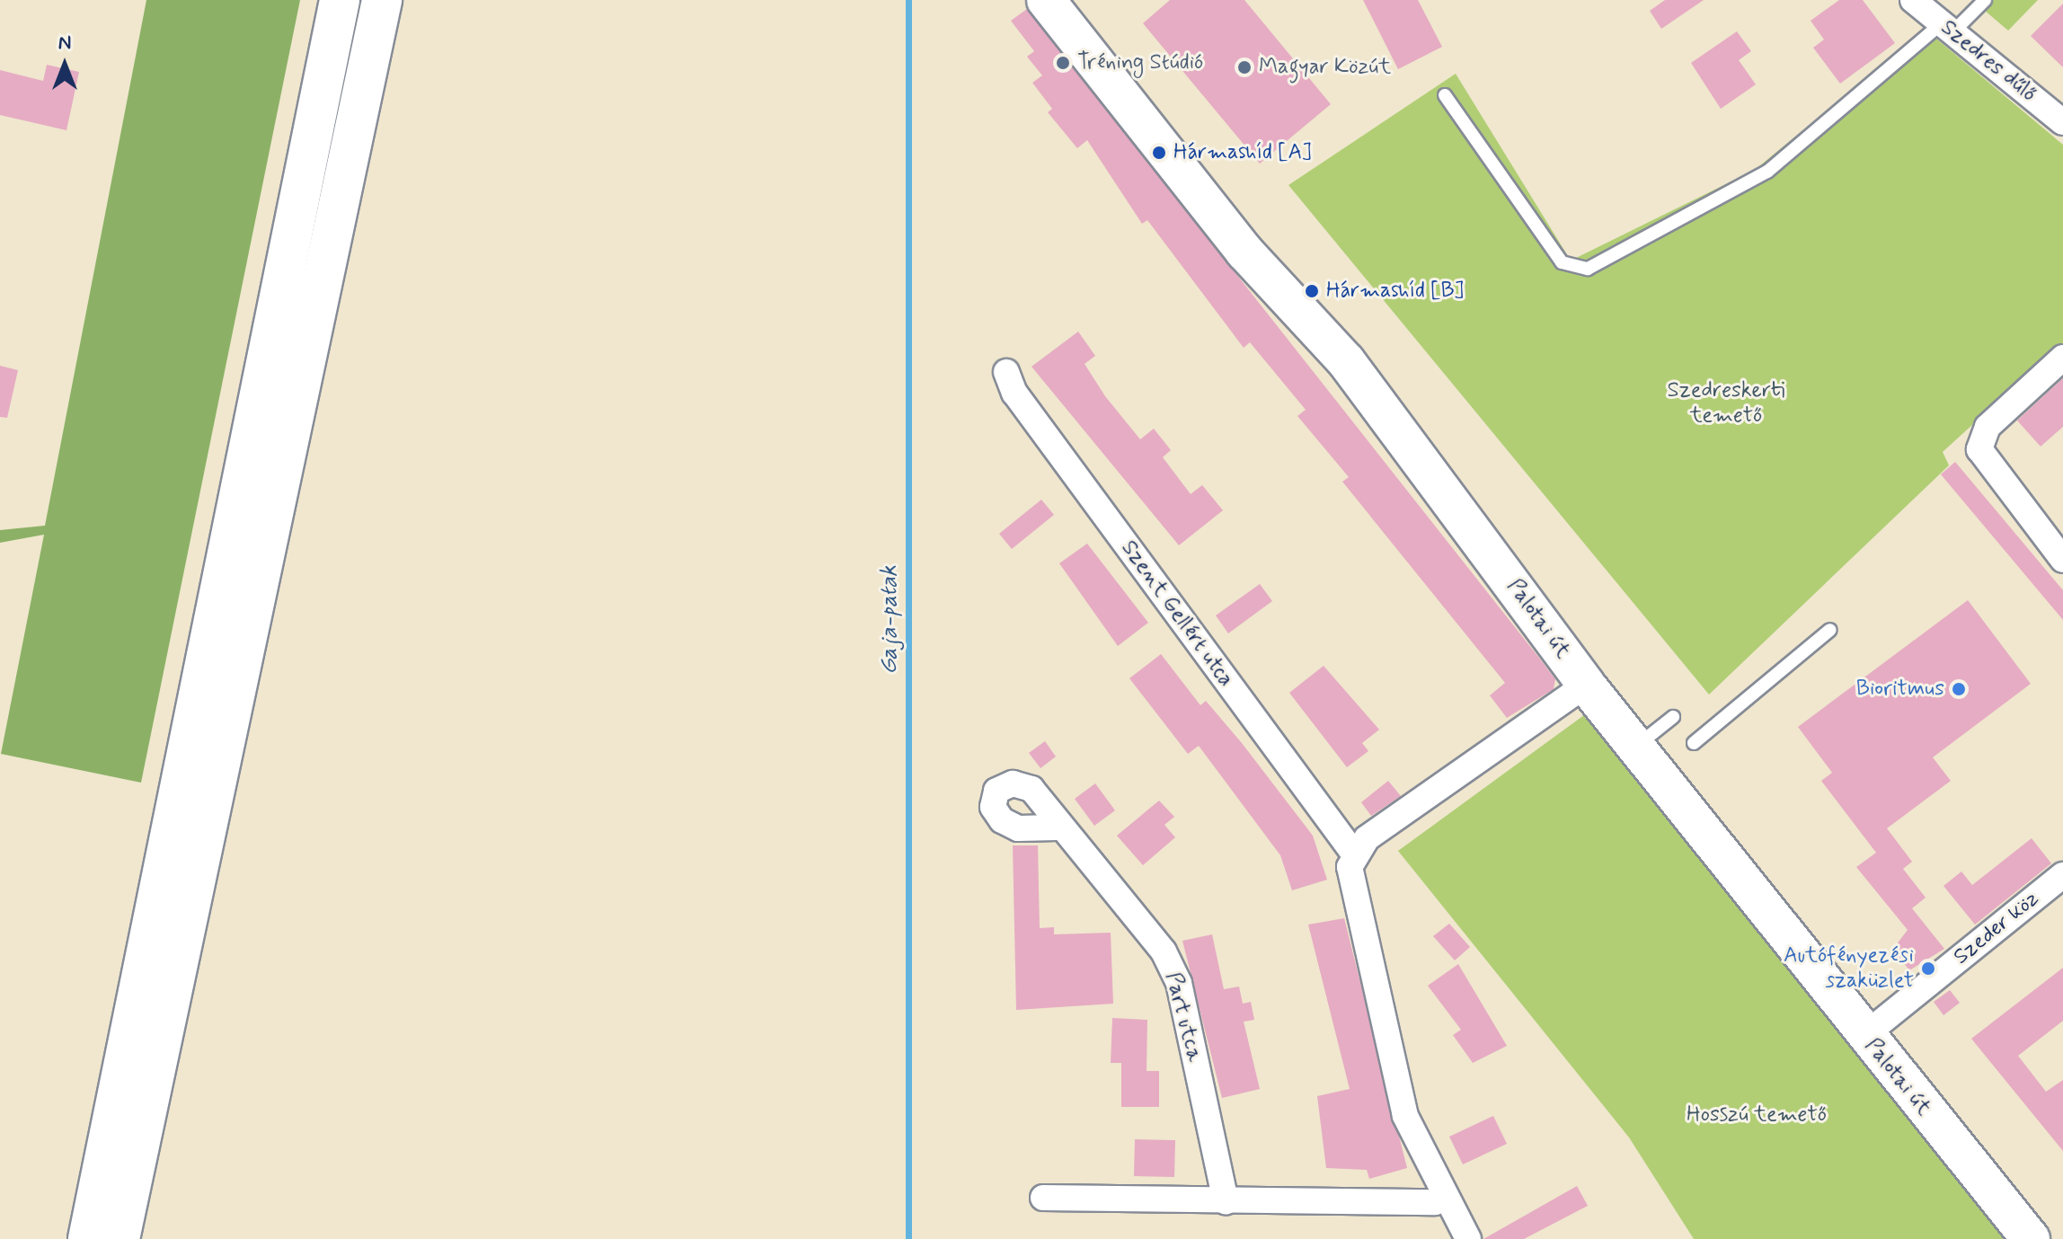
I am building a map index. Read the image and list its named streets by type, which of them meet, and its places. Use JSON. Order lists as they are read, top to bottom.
{
  "streets": {
    "main road": ["Palotai út"],
    "street": [
      "Szedres dűlő",
      "Szent Gellért utca",
      "Szeder köz",
      "Part utca"
    ]
  },
  "crossings": [
    ["Palotai út", "Szeder köz"]
  ],
  "water": ["Gaja-patak"],
  "parks": ["Szedreskerti temető", "Hosszú temető"],
  "places": [
    "Tréning Stúdió",
    "Magyar Közút",
    "Hármashíd [A]",
    "Hármashíd [B]",
    "Bioritmus",
    "Autófényezési szaküzlet"
  ],
  "north": "top"
}
